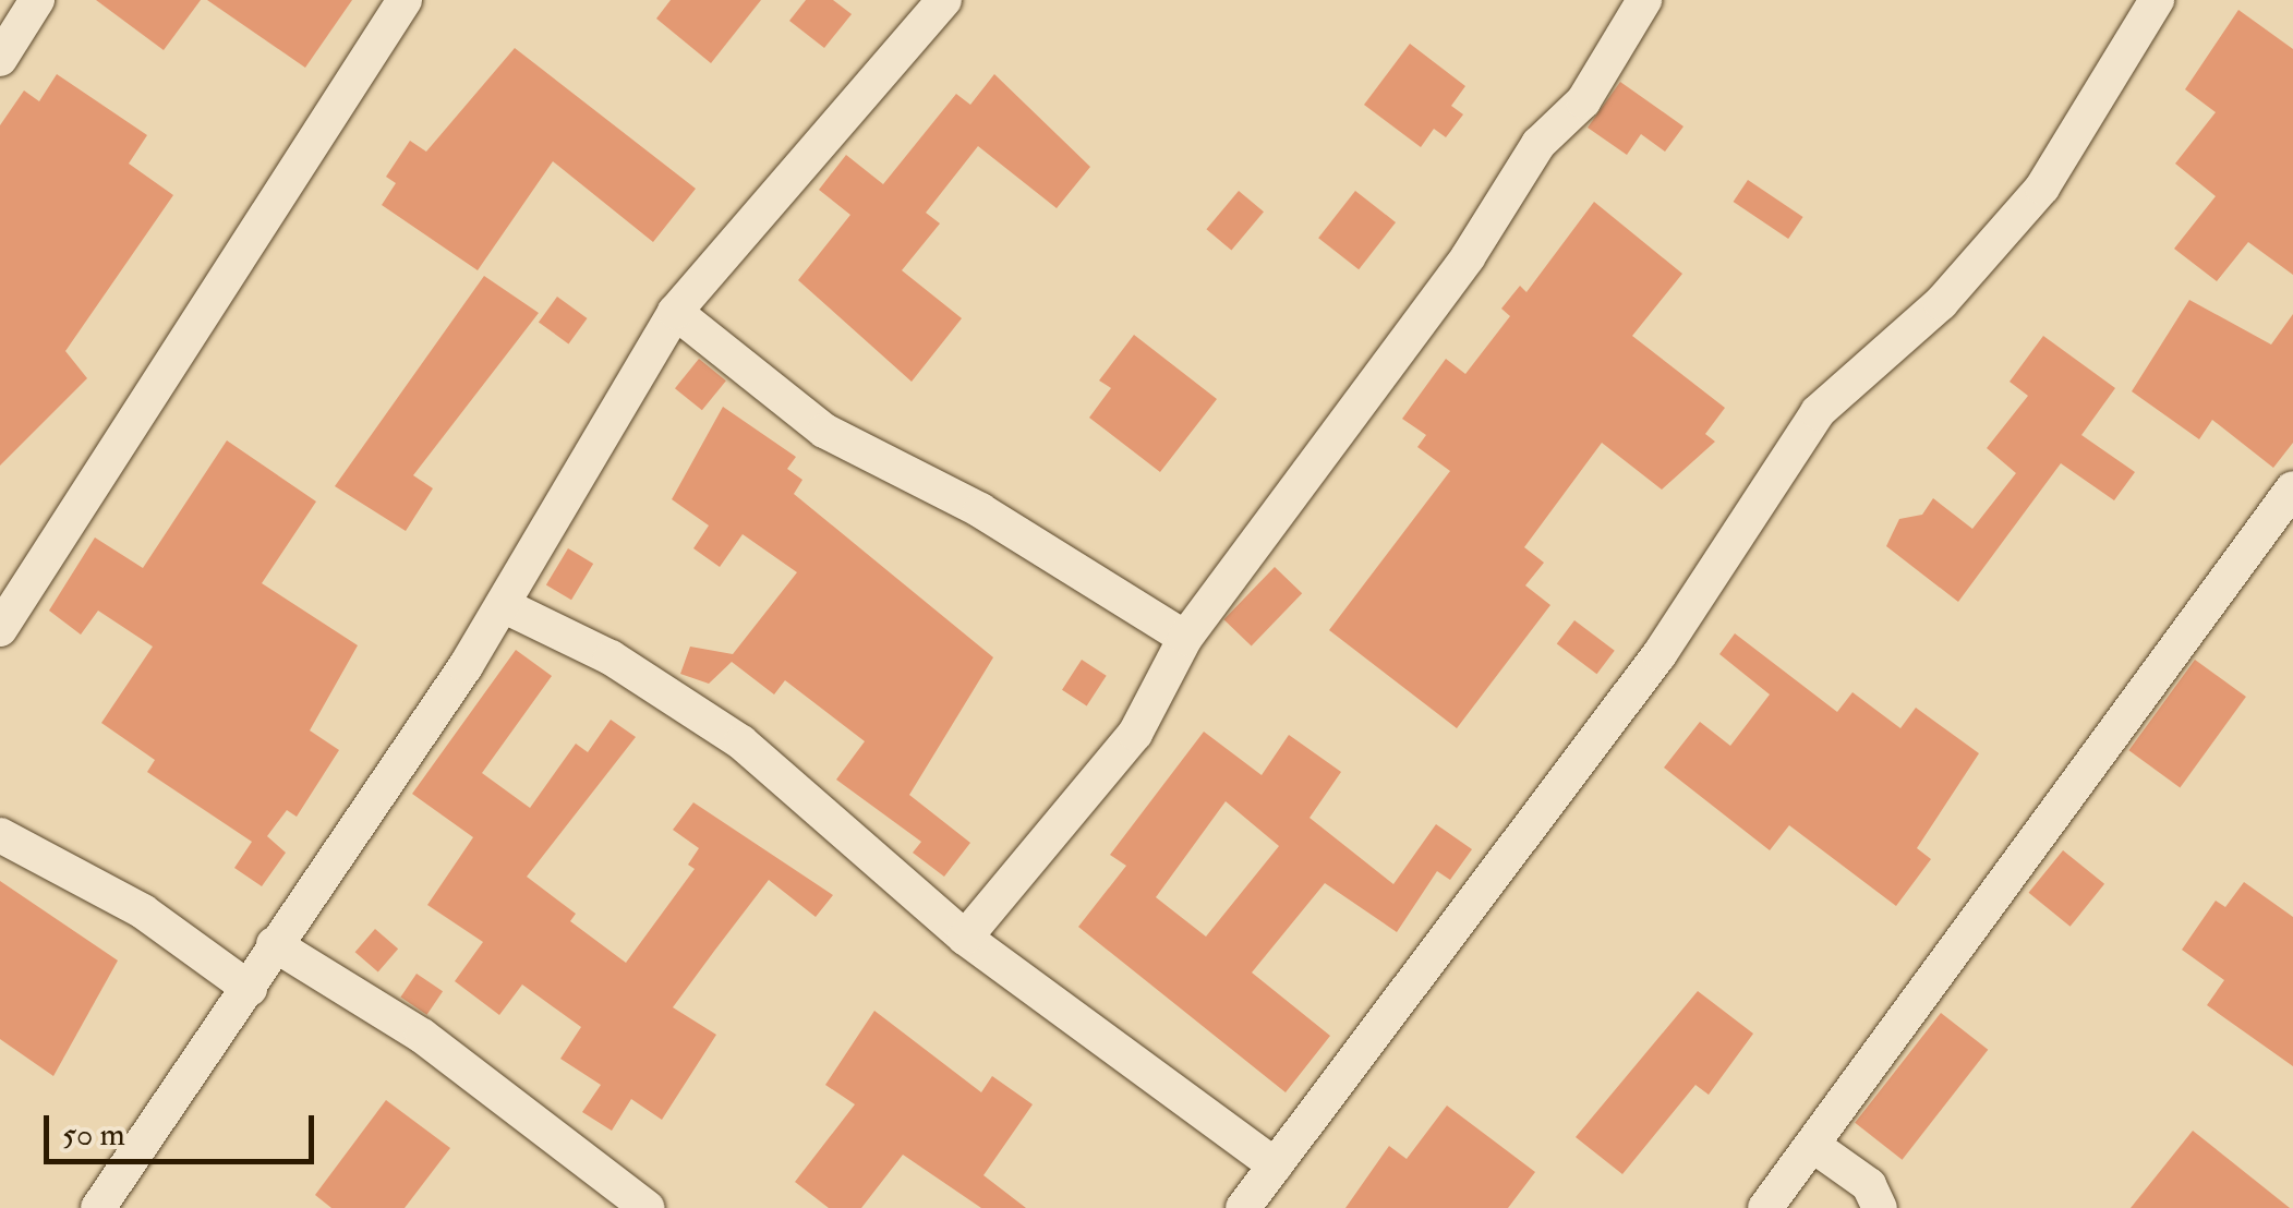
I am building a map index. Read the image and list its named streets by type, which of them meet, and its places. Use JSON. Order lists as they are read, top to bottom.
{
  "scale_bar": "50 m"
}
